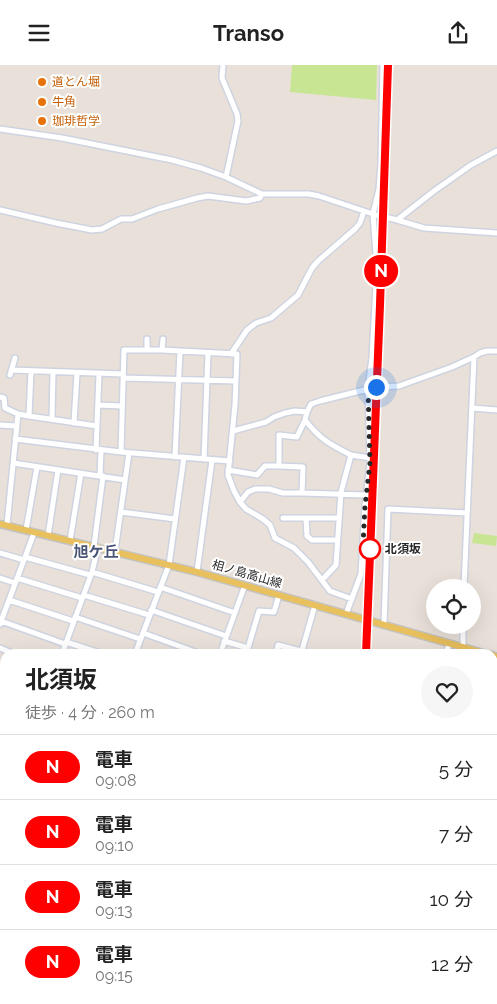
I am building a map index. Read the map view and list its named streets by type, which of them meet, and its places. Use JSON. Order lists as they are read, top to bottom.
{
  "streets": {
    "main road": ["相ノ島高山線"]
  },
  "districts": ["旭ケ丘"],
  "places": [
    "道とん堀",
    "牛角",
    "珈琲哲学",
    "北須坂"
  ],
  "page": {
    "header": "Transo",
    "on_map": "N",
    "heading": ["北須坂", "徒歩 · 4 分 · 260 m"],
    "list": [
      {
        "mark": "N",
        "name": "電車",
        "note": "09:08",
        "value": "5 分"
      },
      {
        "mark": "N",
        "name": "電車",
        "note": "09:10",
        "value": "7 分"
      },
      {
        "mark": "N",
        "name": "電車",
        "note": "09:13",
        "value": "10 分"
      },
      {
        "mark": "N",
        "name": "電車",
        "note": "09:15",
        "value": "12 分"
      }
    ]
  }
}
